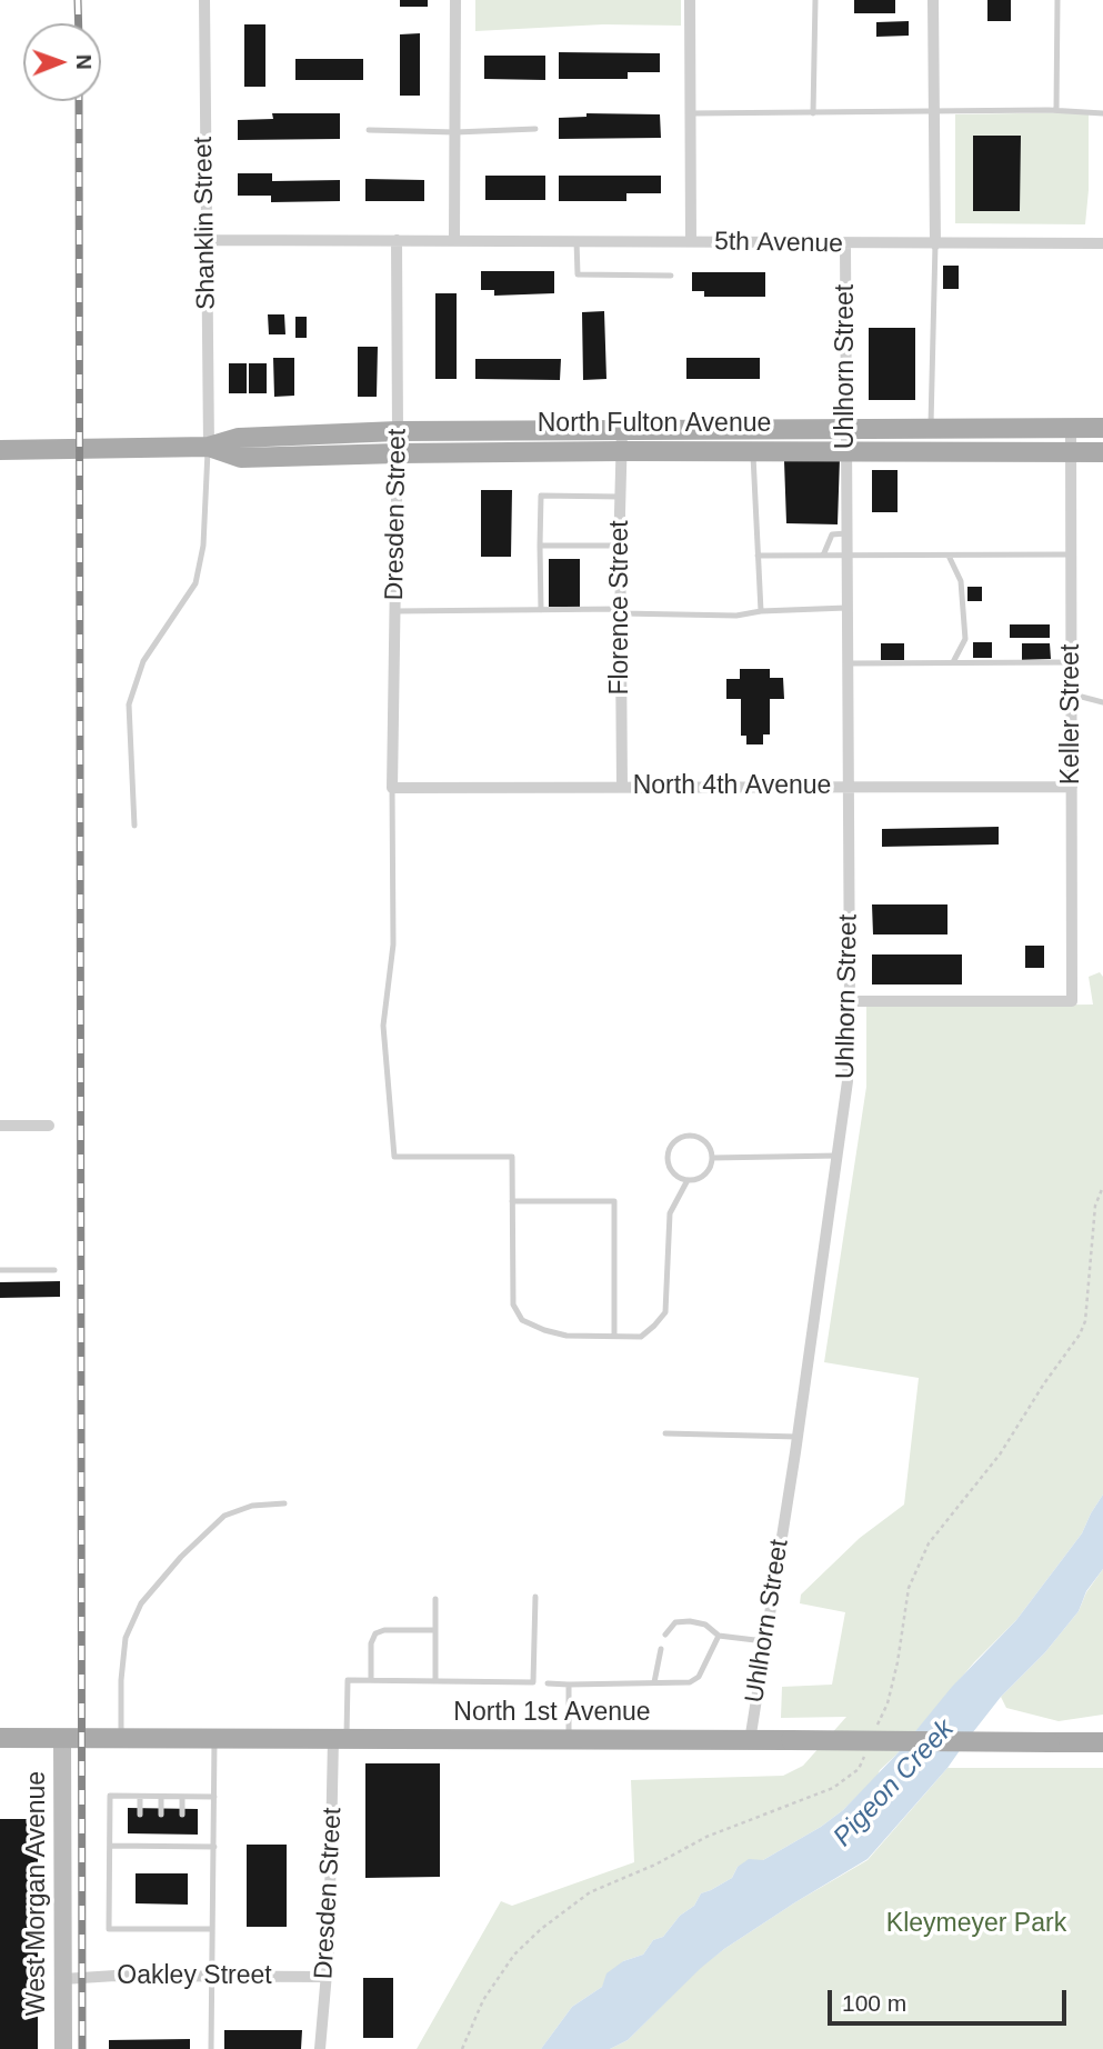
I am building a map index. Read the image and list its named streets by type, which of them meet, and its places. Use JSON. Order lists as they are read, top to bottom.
{
  "streets": {
    "main road": ["North Fulton Avenue", "North 1st Avenue"],
    "street": [
      "Shanklin Street",
      "5th Avenue",
      "Uhlhorn Street",
      "Dresden Street",
      "Florence Street",
      "Keller Street",
      "North 4th Avenue",
      "West Morgan Avenue",
      "Oakley Street"
    ]
  },
  "crossings": [
    ["Shanklin Street", "North Fulton Avenue"],
    ["5th Avenue", "Uhlhorn Street"],
    ["5th Avenue", "Dresden Street"],
    ["Uhlhorn Street", "North Fulton Avenue"],
    ["Uhlhorn Street", "Keller Street"],
    ["Uhlhorn Street", "North 4th Avenue"],
    ["Uhlhorn Street", "North 1st Avenue"],
    ["North Fulton Avenue", "Dresden Street"],
    ["North Fulton Avenue", "Florence Street"],
    ["North Fulton Avenue", "Keller Street"],
    ["Dresden Street", "North 4th Avenue"],
    ["Dresden Street", "North 1st Avenue"],
    ["Dresden Street", "Oakley Street"],
    ["Florence Street", "North 4th Avenue"],
    ["Keller Street", "North 4th Avenue"],
    ["North 1st Avenue", "West Morgan Avenue"],
    ["West Morgan Avenue", "Oakley Street"]
  ],
  "water": ["Pigeon Creek"],
  "parks": ["Kleymeyer Park"],
  "scale_bar": "100 m",
  "north": "right"
}
